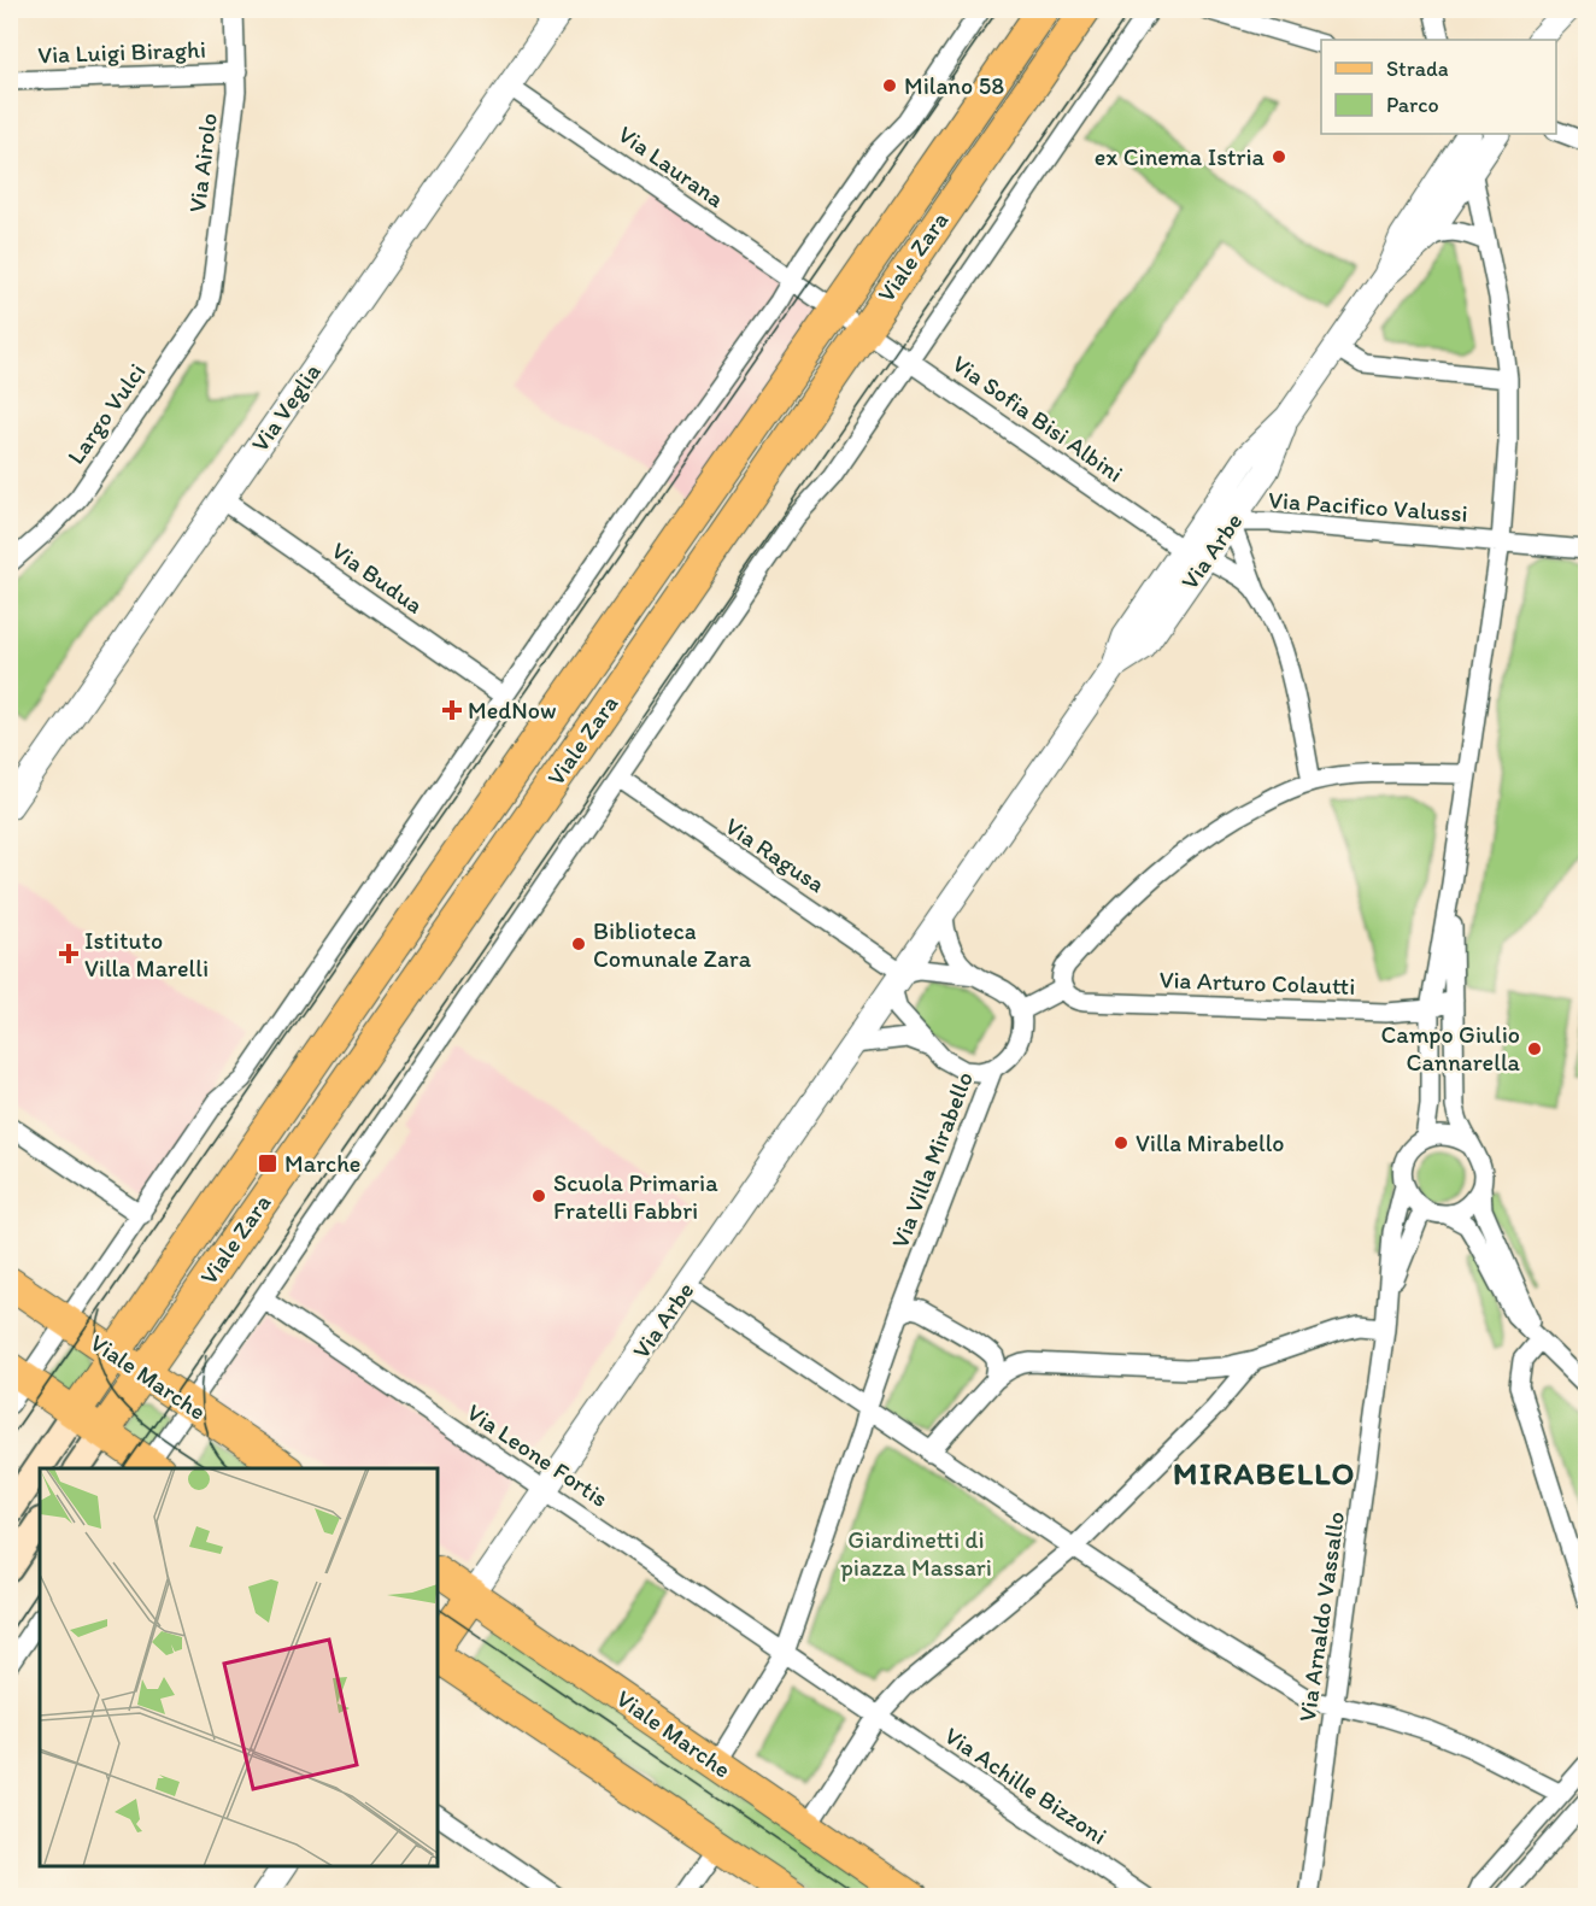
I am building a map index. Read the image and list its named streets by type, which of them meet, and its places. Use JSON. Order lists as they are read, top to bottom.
{
  "streets": {
    "main road": ["Viale Zara", "Viale Marche"],
    "street": [
      "Via Luigi Biraghi",
      "Via Airolo",
      "Via Laurana",
      "Via Veglia",
      "Largo Vulci",
      "Via Sofia Bisi Albini",
      "Via Pacifico Valussi",
      "Via Arbe",
      "Via Budua",
      "Via Ragusa",
      "Via Arturo Colautti",
      "Via Villa Mirabello",
      "Via Leone Fortis",
      "Via Arnaldo Vassallo",
      "Via Achille Bizzoni"
    ]
  },
  "crossings": [
    ["Via Luigi Biraghi", "Via Airolo"],
    ["Via Airolo", "Largo Vulci"],
    ["Via Laurana", "Via Veglia"],
    ["Viale Zara", "Via Sofia Bisi Albini"],
    ["Viale Zara", "Viale Marche"],
    ["Via Veglia", "Via Budua"],
    ["Via Sofia Bisi Albini", "Via Arbe"],
    ["Via Pacifico Valussi", "Via Arbe"],
    ["Via Arbe", "Via Ragusa"],
    ["Via Arbe", "Via Villa Mirabello"],
    ["Via Arbe", "Viale Marche"],
    ["Via Arbe", "Via Leone Fortis"],
    ["Via Ragusa", "Via Villa Mirabello"],
    ["Via Arturo Colautti", "Via Arnaldo Vassallo"],
    ["Via Villa Mirabello", "Viale Marche"],
    ["Via Villa Mirabello", "Via Leone Fortis"],
    ["Via Leone Fortis", "Via Achille Bizzoni"]
  ],
  "districts": ["MIRABELLO"],
  "parks": ["Giardinetti di piazza Massari"],
  "places": {
    "other": [
      "Milano 58",
      "ex Cinema Istria",
      "Biblioteca Comunale Zara",
      "Campo Giulio Cannarella",
      "Villa Mirabello",
      "Scuola Primaria Fratelli Fabbri"
    ],
    "health": ["MedNow", "Istituto Villa Marelli"],
    "transit": ["Marche"]
  },
  "legend": ["Strada", "Parco"]
}
